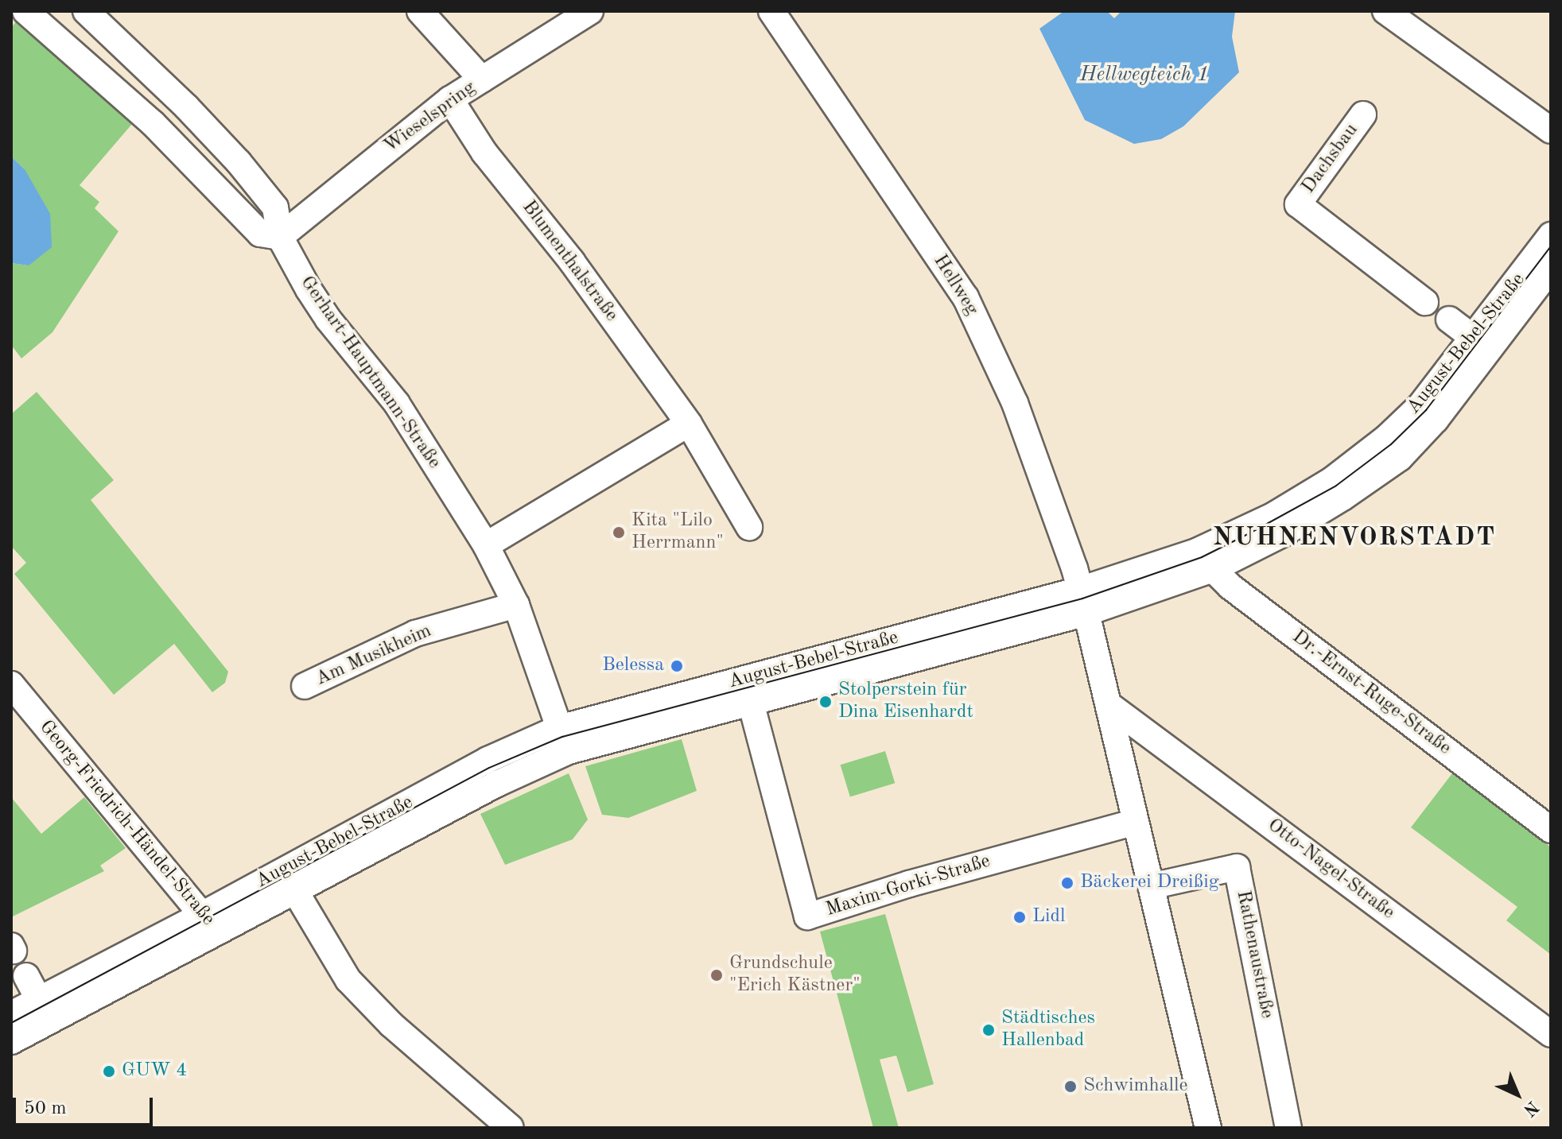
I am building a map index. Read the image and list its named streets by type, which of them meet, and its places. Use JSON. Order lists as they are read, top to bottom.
{
  "streets": {
    "street": [
      "Wieselspring",
      "Dachsbau",
      "Blumenthalstraße",
      "Hellweg",
      "August-Bebel-Straße",
      "Gerhart-Hauptmann-Straße",
      "Am Musikheim",
      "Dr.-Ernst-Ruge-Straße",
      "Georg-Friedrich-Händel-Straße",
      "Otto-Nagel-Straße",
      "Maxim-Gorki-Straße",
      "Rathenaustraße"
    ]
  },
  "crossings": [
    ["Wieselspring", "Blumenthalstraße"],
    ["Wieselspring", "Gerhart-Hauptmann-Straße"],
    ["Hellweg", "August-Bebel-Straße"],
    ["August-Bebel-Straße", "Gerhart-Hauptmann-Straße"],
    ["August-Bebel-Straße", "Dr.-Ernst-Ruge-Straße"],
    ["August-Bebel-Straße", "Georg-Friedrich-Händel-Straße"],
    ["August-Bebel-Straße", "Maxim-Gorki-Straße"],
    ["Gerhart-Hauptmann-Straße", "Am Musikheim"]
  ],
  "districts": ["NUHNENVORSTADT"],
  "water": ["Hellwegteich 1"],
  "places": [
    "Kita \"Lilo Herrmann\"",
    "Belessa",
    "Stolperstein für Dina Eisenhardt",
    "Bäckerei Dreißig",
    "Lidl",
    "Grundschule \"Erich Kästner\"",
    "Städtisches Hallenbad",
    "GUW 4",
    "Schwimhalle"
  ],
  "scale_bar": "50 m",
  "north": "bottom right"
}
